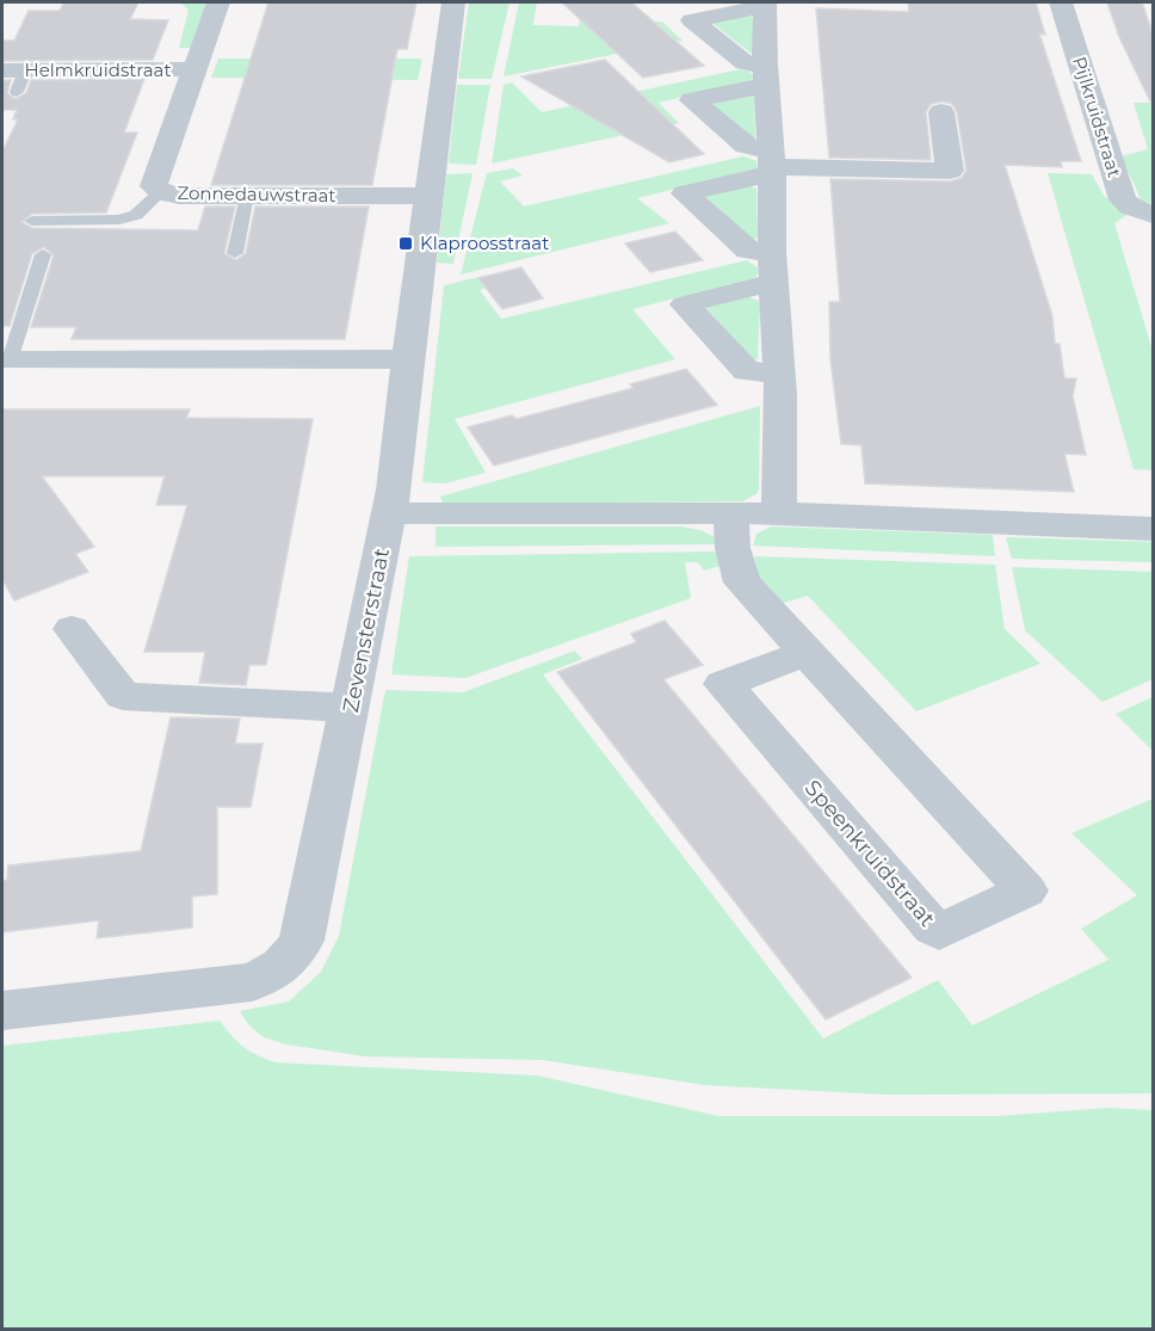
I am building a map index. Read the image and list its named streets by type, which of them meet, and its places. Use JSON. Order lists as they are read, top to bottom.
{
  "streets": {
    "street": [
      "Helmkruidstraat",
      "Pijlkruidstraat",
      "Zonnedauwstraat",
      "Zevensterstraat",
      "Speenkruidstraat"
    ]
  },
  "crossings": [
    ["Helmkruidstraat", "Zonnedauwstraat"],
    ["Zonnedauwstraat", "Zevensterstraat"]
  ],
  "places": {
    "transit": ["Klaproosstraat"]
  }
}
